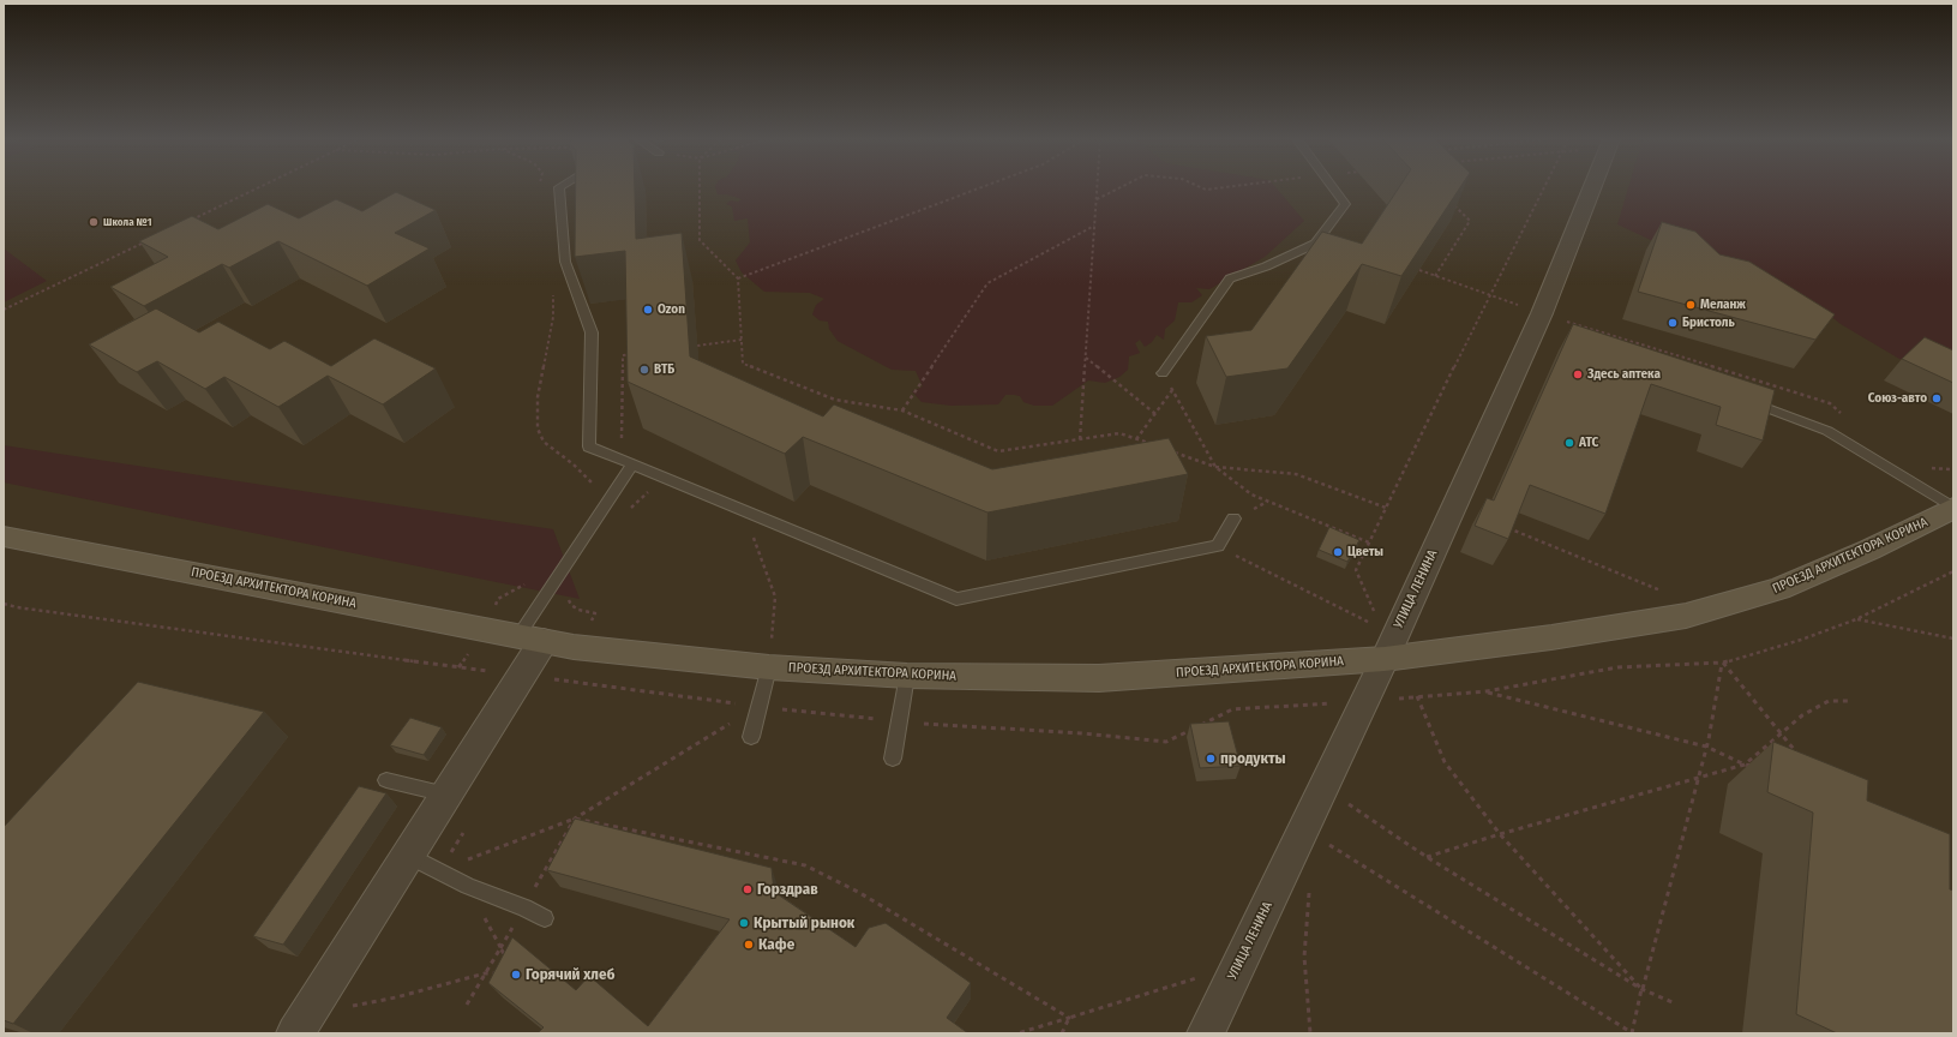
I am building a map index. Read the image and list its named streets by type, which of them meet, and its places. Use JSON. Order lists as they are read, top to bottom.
{
  "streets": {
    "street": ["ПРОЕЗД АРХИТЕКТОРА КОРИНА", "УЛИЦА ЛЕНИНА"]
  },
  "crossings": [
    ["ПРОЕЗД АРХИТЕКТОРА КОРИНА", "УЛИЦА ЛЕНИНА"]
  ],
  "places": [
    "Школа №1",
    "Меланж",
    "Ozon",
    "Бристоль",
    "ВТБ",
    "Здесь аптека",
    "Союз-авто",
    "АТС",
    "Цветы",
    "продукты",
    "Горздрав",
    "Крытый рынок",
    "Кафе",
    "Горячий хлеб"
  ]
}
